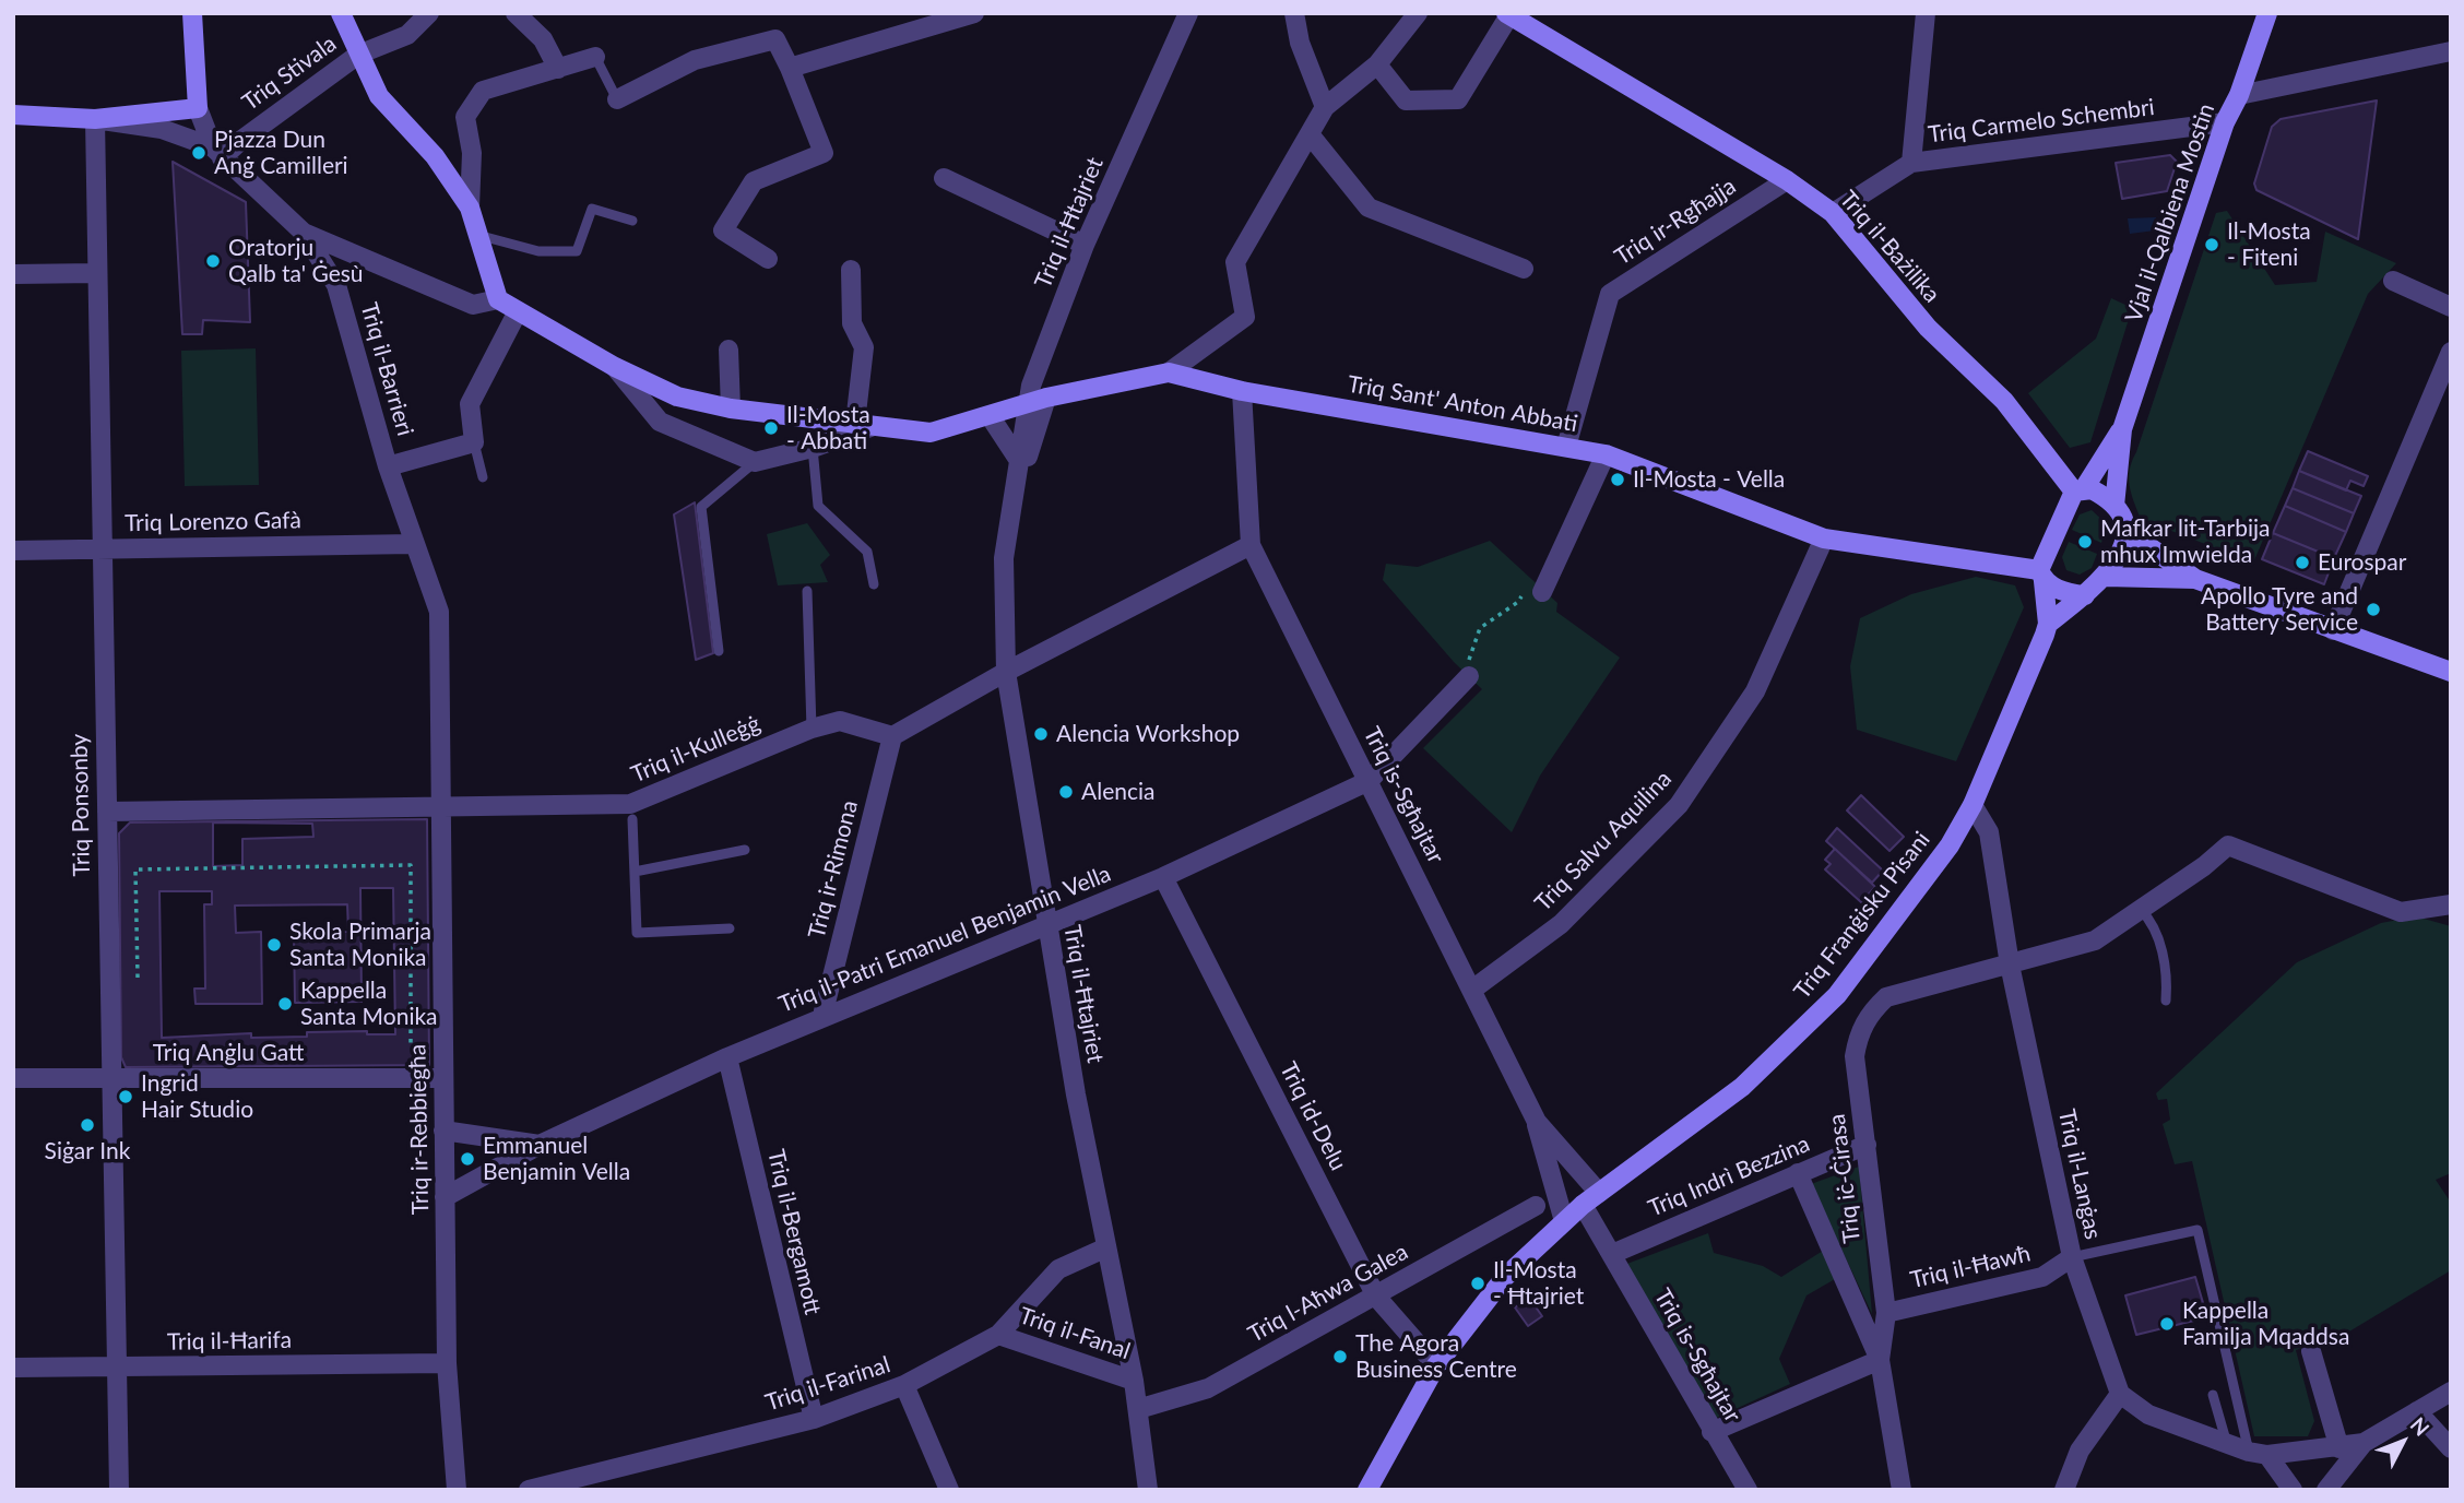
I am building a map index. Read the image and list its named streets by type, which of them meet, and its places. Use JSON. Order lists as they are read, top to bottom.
{
  "streets": {
    "street": [
      "Triq Stivala",
      "Triq Carmelo Schembri",
      "Vjal il-Qalbiena Mostin",
      "Triq ir-Rgħajja",
      "Triq il-Ħtajriet",
      "Triq il-Bażilika",
      "Triq il-Barrieri",
      "Triq Sant' Anton Abbati",
      "Triq Lorenzo Gafà",
      "Triq il-Kulleġġ",
      "Triq is-Sgħajtar",
      "Triq Ponsonby",
      "Triq Salvu Aquilina",
      "Triq ir-Rimona",
      "Triq Franġisku Pisani",
      "Triq il-Patri Emanuel Benjamin Vella",
      "Triq Anġlu Gatt",
      "Triq id-Delu",
      "Triq ir-Rebbiegħa",
      "Triq il-Lanġas",
      "Triq Indrì Bezzina",
      "Triq iċ-Ċirasa",
      "Triq il-Bergamott",
      "Triq il-Ħawħ",
      "Triq l-Aħwa Galea",
      "Triq il-Fanal",
      "Triq il-Ħarifa",
      "Triq il-Farinal"
    ]
  },
  "crossings": [
    ["Triq Stivala", "Triq il-Barrieri"],
    ["Triq Carmelo Schembri", "Vjal il-Qalbiena Mostin"],
    ["Triq Carmelo Schembri", "Triq il-Bażilika"],
    ["Vjal il-Qalbiena Mostin", "Triq il-Bażilika"],
    ["Vjal il-Qalbiena Mostin", "Triq Sant' Anton Abbati"],
    ["Vjal il-Qalbiena Mostin", "Triq Franġisku Pisani"],
    ["Triq ir-Rgħajja", "Triq il-Bażilika"],
    ["Triq ir-Rgħajja", "Triq Sant' Anton Abbati"],
    ["Triq il-Ħtajriet", "Triq Sant' Anton Abbati"],
    ["Triq il-Ħtajriet", "Triq il-Patri Emanuel Benjamin Vella"],
    ["Triq il-Ħtajriet", "Triq l-Aħwa Galea"],
    ["Triq il-Ħtajriet", "Triq il-Fanal"],
    ["Triq il-Ħtajriet", "Triq il-Farinal"],
    ["Triq il-Barrieri", "Triq Lorenzo Gafà"],
    ["Triq il-Barrieri", "Triq ir-Rebbiegħa"],
    ["Triq Sant' Anton Abbati", "Triq is-Sgħajtar"],
    ["Triq Sant' Anton Abbati", "Triq Salvu Aquilina"],
    ["Triq Sant' Anton Abbati", "Triq Franġisku Pisani"],
    ["Triq Lorenzo Gafà", "Triq Ponsonby"],
    ["Triq Lorenzo Gafà", "Triq ir-Rebbiegħa"],
    ["Triq il-Kulleġġ", "Triq Ponsonby"],
    ["Triq il-Kulleġġ", "Triq ir-Rimona"],
    ["Triq il-Kulleġġ", "Triq ir-Rebbiegħa"],
    ["Triq is-Sgħajtar", "Triq Salvu Aquilina"],
    ["Triq is-Sgħajtar", "Triq Franġisku Pisani"],
    ["Triq is-Sgħajtar", "Triq il-Patri Emanuel Benjamin Vella"],
    ["Triq is-Sgħajtar", "Triq Indrì Bezzina"],
    ["Triq Ponsonby", "Triq Anġlu Gatt"],
    ["Triq Ponsonby", "Triq il-Ħarifa"],
    ["Triq ir-Rimona", "Triq il-Patri Emanuel Benjamin Vella"],
    ["Triq Franġisku Pisani", "Triq id-Delu"],
    ["Triq Franġisku Pisani", "Triq il-Lanġas"],
    ["Triq il-Patri Emanuel Benjamin Vella", "Triq id-Delu"],
    ["Triq il-Patri Emanuel Benjamin Vella", "Triq ir-Rebbiegħa"],
    ["Triq il-Patri Emanuel Benjamin Vella", "Triq il-Bergamott"],
    ["Triq Anġlu Gatt", "Triq ir-Rebbiegħa"],
    ["Triq id-Delu", "Triq l-Aħwa Galea"],
    ["Triq ir-Rebbiegħa", "Triq il-Ħarifa"],
    ["Triq il-Lanġas", "Triq iċ-Ċirasa"],
    ["Triq il-Lanġas", "Triq il-Ħawħ"],
    ["Triq Indrì Bezzina", "Triq iċ-Ċirasa"],
    ["Triq iċ-Ċirasa", "Triq il-Ħawħ"],
    ["Triq il-Bergamott", "Triq il-Farinal"],
    ["Triq il-Fanal", "Triq il-Farinal"]
  ],
  "places": [
    "Pjazza Dun Anġ Camilleri",
    "Il-Mosta - Fiteni",
    "Oratorju Qalb ta' Ġesù",
    "Il-Mosta - Abbati",
    "Il-Mosta - Vella",
    "Mafkar lit-Tarbija mhux Imwielda",
    "Eurospar",
    "Apollo Tyre and Battery Service",
    "Alencia Workshop",
    "Alencia",
    "Skola Primarja Santa Monika",
    "Kappella Santa Monika",
    "Ingrid Hair Studio",
    "Siġar Ink",
    "Emmanuel Benjamin Vella",
    "Il-Mosta - Ħtajriet",
    "Kappella Familja Mqaddsa",
    "The Agora Business Centre"
  ],
  "north": "top right"
}
